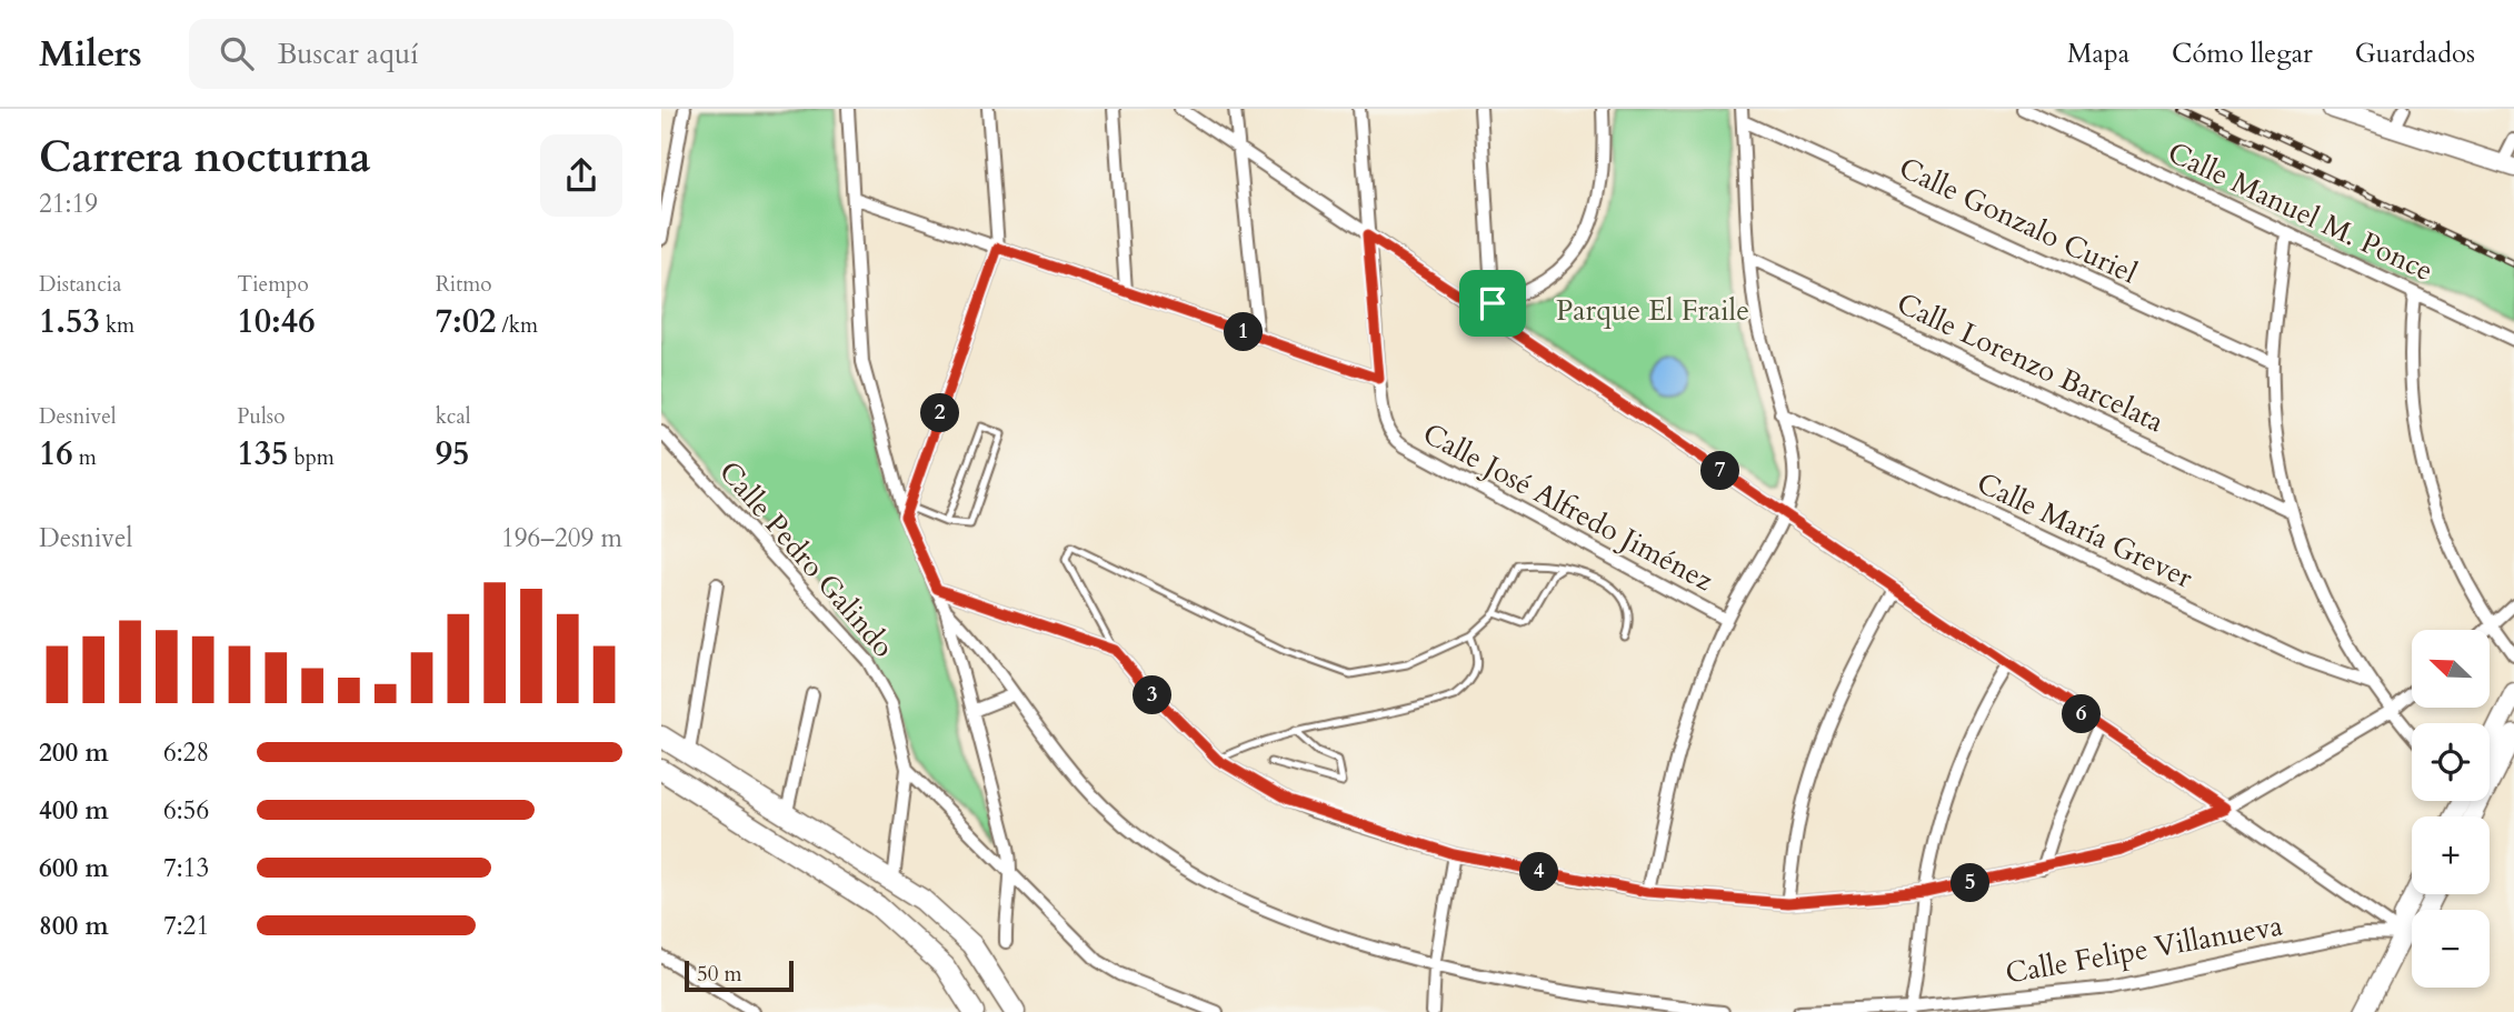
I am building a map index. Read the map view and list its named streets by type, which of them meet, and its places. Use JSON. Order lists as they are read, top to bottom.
{
  "streets": {
    "street": [
      "Calle Manuel M. Ponce",
      "Calle Gonzalo Curiel",
      "Calle Lorenzo Barcelata",
      "Calle José Alfredo Jiménez",
      "Calle María Grever",
      "Calle Pedro Galindo",
      "Calle Felipe Villanueva"
    ]
  },
  "parks": ["Parque El Fraile"],
  "scale_bar": "50 m",
  "north": "top left",
  "page": {
    "header": "Milers",
    "search": "Buscar aquí",
    "nav": ["Mapa", "Cómo llegar", "Guardados"],
    "heading": ["Carrera nocturna", "21:19"],
    "stats": [
      ["Distancia", "1.53 km"],
      ["Tiempo", "10:46"],
      ["Ritmo", "7:02 /km"],
      ["Desnivel", "16 m"],
      ["Pulso", "135 bpm"],
      ["kcal", "95"]
    ],
    "pins": [
      "1",
      "2",
      "7",
      "3",
      "6",
      "4",
      "5"
    ],
    "chart": ["Desnivel", "196–209 m"],
    "map_buttons": ["+", "−"],
    "list": [
      {
        "name": "200 m",
        "note": "6:28"
      },
      {
        "name": "400 m",
        "note": "6:56"
      },
      {
        "name": "600 m",
        "note": "7:13"
      },
      {
        "name": "800 m",
        "note": "7:21"
      }
    ],
    "scale": "50 m"
  }
}
